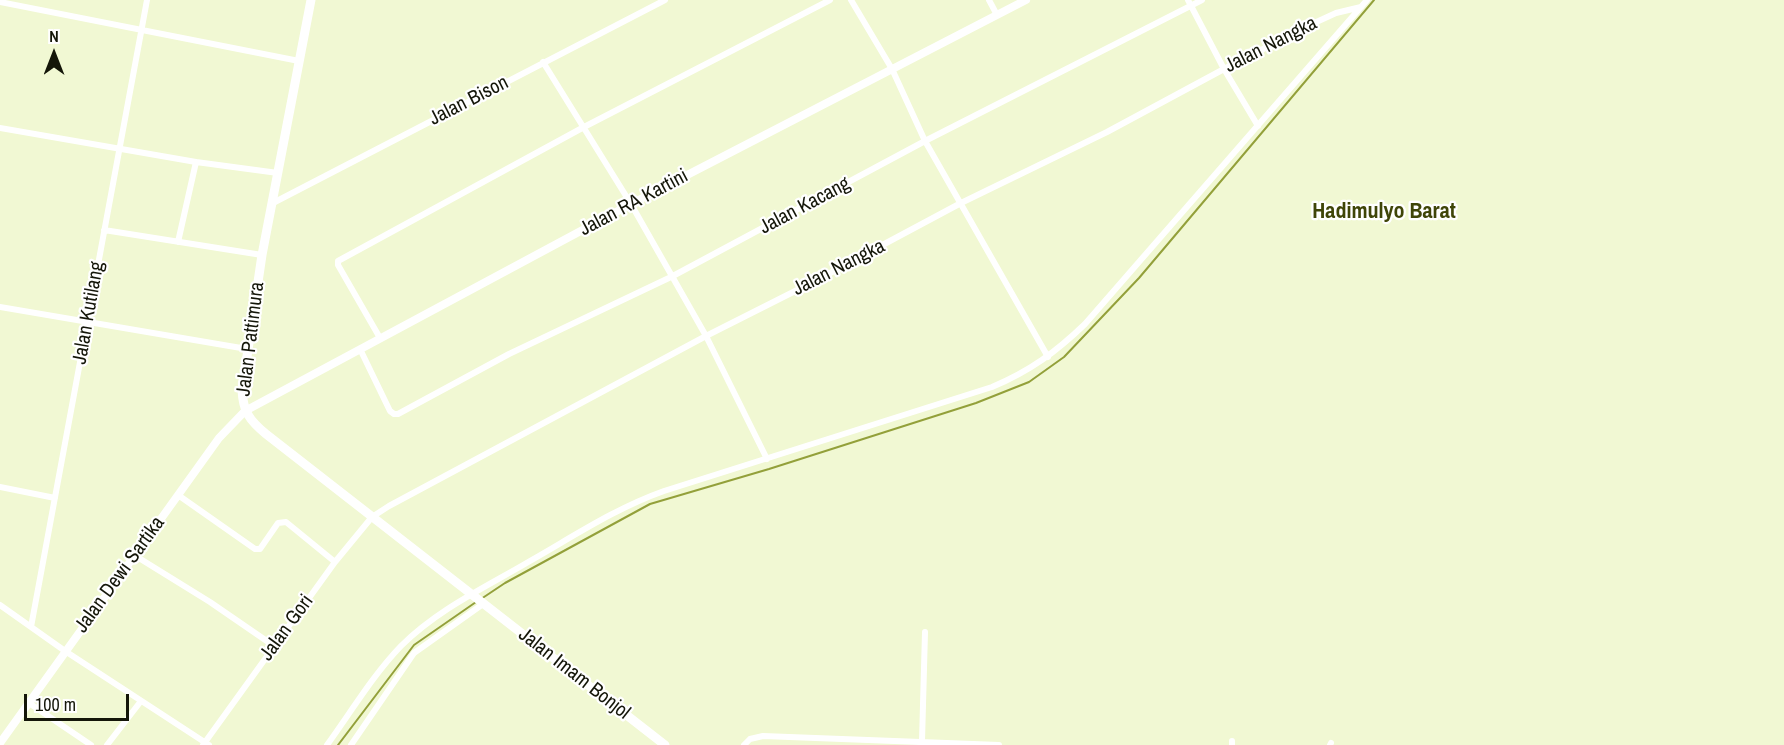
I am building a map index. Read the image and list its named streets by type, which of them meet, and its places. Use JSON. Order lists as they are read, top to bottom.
{
  "streets": {
    "main road": [
      "Jalan RA Kartini",
      "Jalan Pattimura",
      "Jalan Dewi Sartika",
      "Jalan Imam Bonjol"
    ],
    "street": [
      "Jalan Nangka",
      "Jalan Bison",
      "Jalan Kacang",
      "Jalan Kutilang",
      "Jalan Gori"
    ]
  },
  "crossings": [
    ["Jalan Nangka", "Jalan Pattimura"],
    ["Jalan Nangka", "Jalan Gori"],
    ["Jalan Bison", "Jalan Pattimura"],
    ["Jalan RA Kartini", "Jalan Kacang"],
    ["Jalan RA Kartini", "Jalan Pattimura"],
    ["Jalan RA Kartini", "Jalan Dewi Sartika"],
    ["Jalan Kutilang", "Jalan Gori"],
    ["Jalan Pattimura", "Jalan Dewi Sartika"],
    ["Jalan Pattimura", "Jalan Gori"],
    ["Jalan Pattimura", "Jalan Imam Bonjol"],
    ["Jalan Dewi Sartika", "Jalan Gori"]
  ],
  "districts": ["Hadimulyo Barat"],
  "scale_bar": "100 m",
  "north": "top"
}
